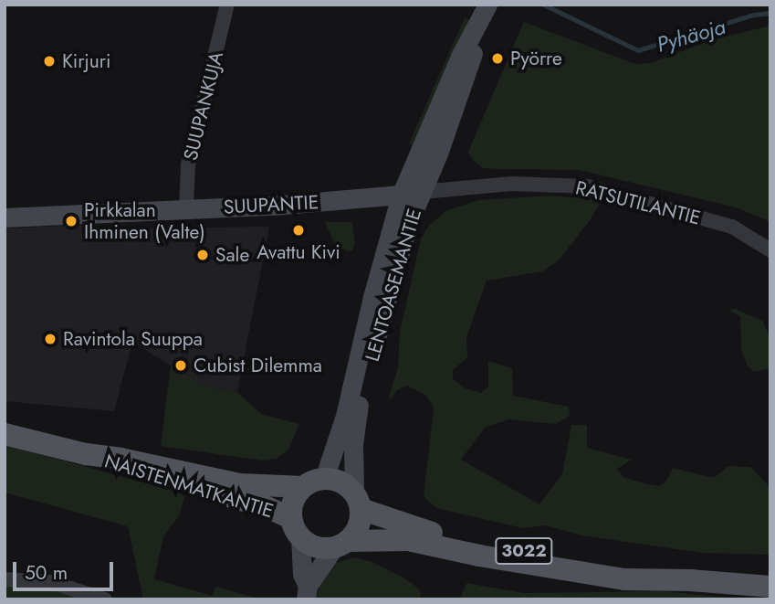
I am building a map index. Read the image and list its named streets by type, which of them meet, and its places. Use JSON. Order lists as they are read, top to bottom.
{
  "streets": {
    "main road": [
      "SUUPANTIE",
      "LENTOASEMANTIE",
      "NAISTENMATKANTIE",
      "3022"
    ],
    "street": ["SUUPANKUJA", "RATSUTILANTIE"]
  },
  "crossings": [
    ["SUUPANKUJA", "SUUPANTIE"],
    ["RATSUTILANTIE", "SUUPANTIE"],
    ["RATSUTILANTIE", "LENTOASEMANTIE"],
    ["SUUPANTIE", "LENTOASEMANTIE"],
    ["LENTOASEMANTIE", "NAISTENMATKANTIE"],
    ["LENTOASEMANTIE", "3022"],
    ["NAISTENMATKANTIE", "3022"]
  ],
  "water": ["Pyhäoja"],
  "places": [
    "Pyörre",
    "Kirjuri",
    "Pirkkalan Ihminen (Valte)",
    "Avattu Kivi",
    "Sale",
    "Ravintola Suuppa",
    "Cubist Dilemma"
  ],
  "scale_bar": "50 m"
}
